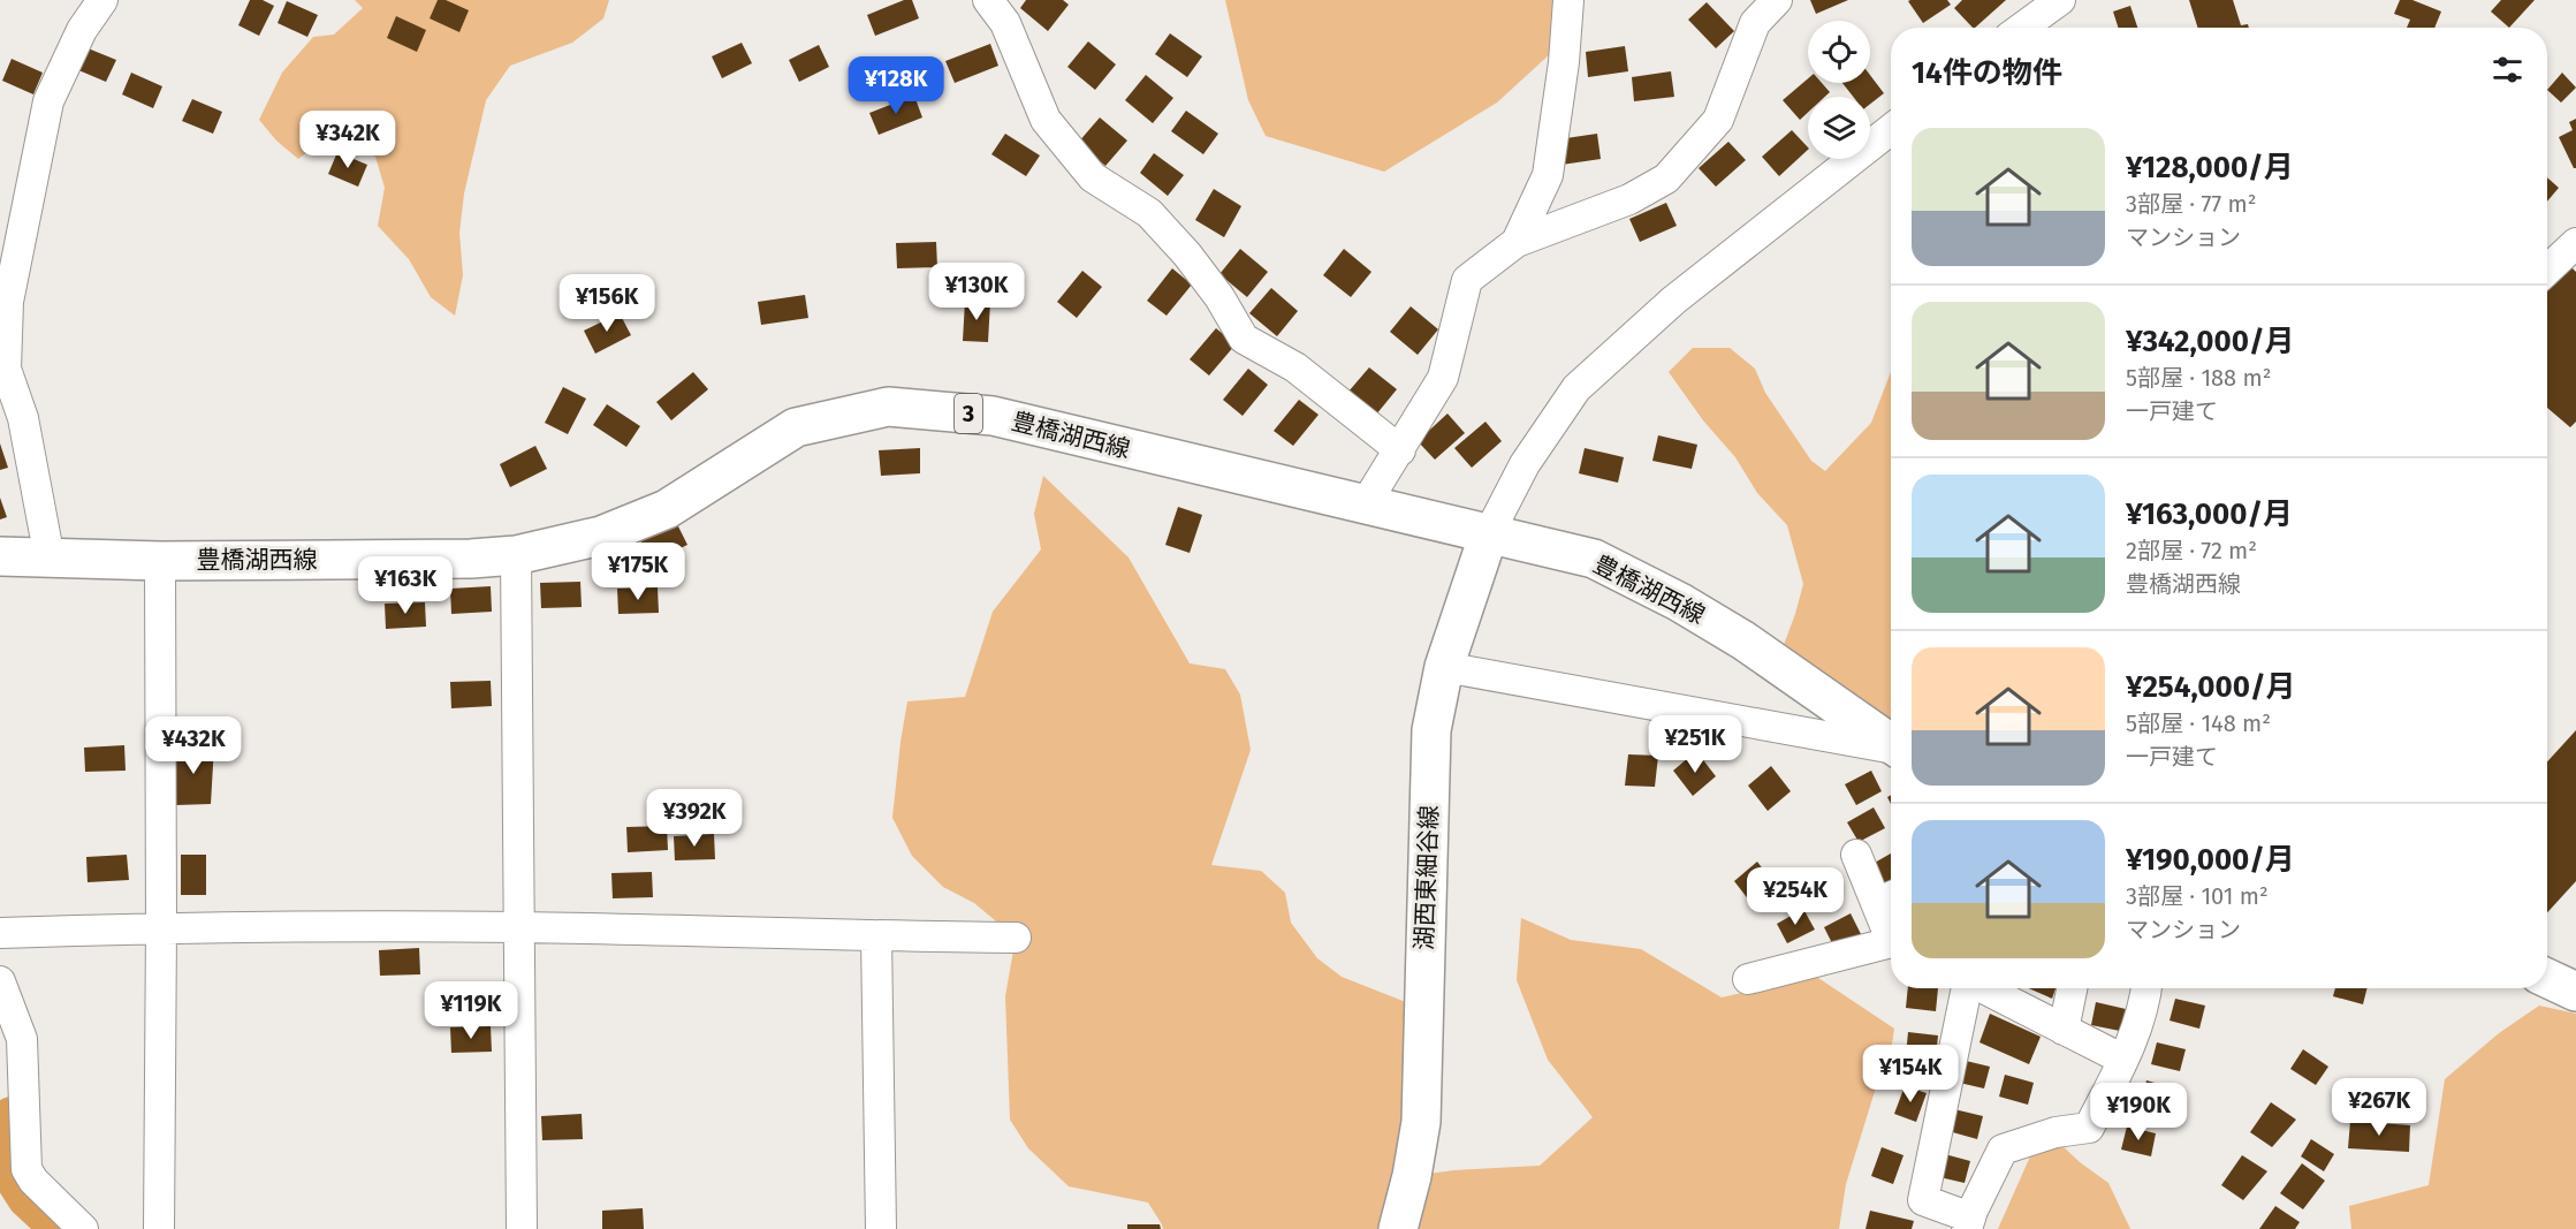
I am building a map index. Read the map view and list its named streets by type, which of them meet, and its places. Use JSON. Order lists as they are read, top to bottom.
{
  "streets": {
    "main road": ["3", "豊橋湖西線", "湖西東細谷線"]
  },
  "crossings": [
    ["豊橋湖西線", "湖西東細谷線"]
  ],
  "page": {
    "heading": "14件の物件",
    "price": [
      "¥128K",
      "¥342K",
      "¥130K",
      "¥156K",
      "¥175K",
      "¥163K",
      "¥251K",
      "¥432K",
      "¥392K",
      "¥254K",
      "¥119K",
      "¥154K",
      "¥267K",
      "¥190K"
    ],
    "list": [
      {
        "name": "¥128,000/月",
        "note": "3部屋 · 77 m² · マンション"
      },
      {
        "name": "¥342,000/月",
        "note": "5部屋 · 188 m² · 一戸建て"
      },
      {
        "name": "¥163,000/月",
        "note": "2部屋 · 72 m² · 豊橋湖西線"
      },
      {
        "name": "¥254,000/月",
        "note": "5部屋 · 148 m² · 一戸建て"
      },
      {
        "name": "¥190,000/月",
        "note": "3部屋 · 101 m² · マンション"
      }
    ]
  }
}
